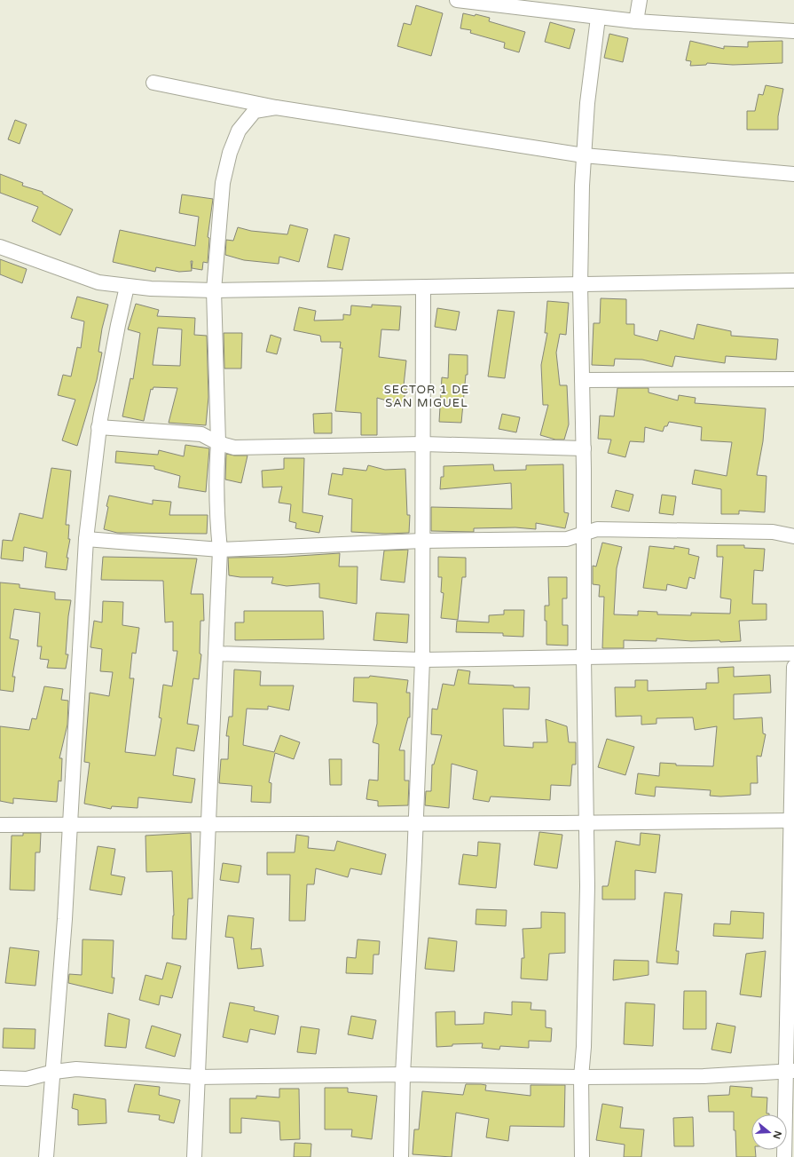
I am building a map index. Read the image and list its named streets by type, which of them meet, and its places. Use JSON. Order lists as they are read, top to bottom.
{
  "districts": ["SECTOR 1 DE SAN MIGUEL"],
  "north": "right"
}
